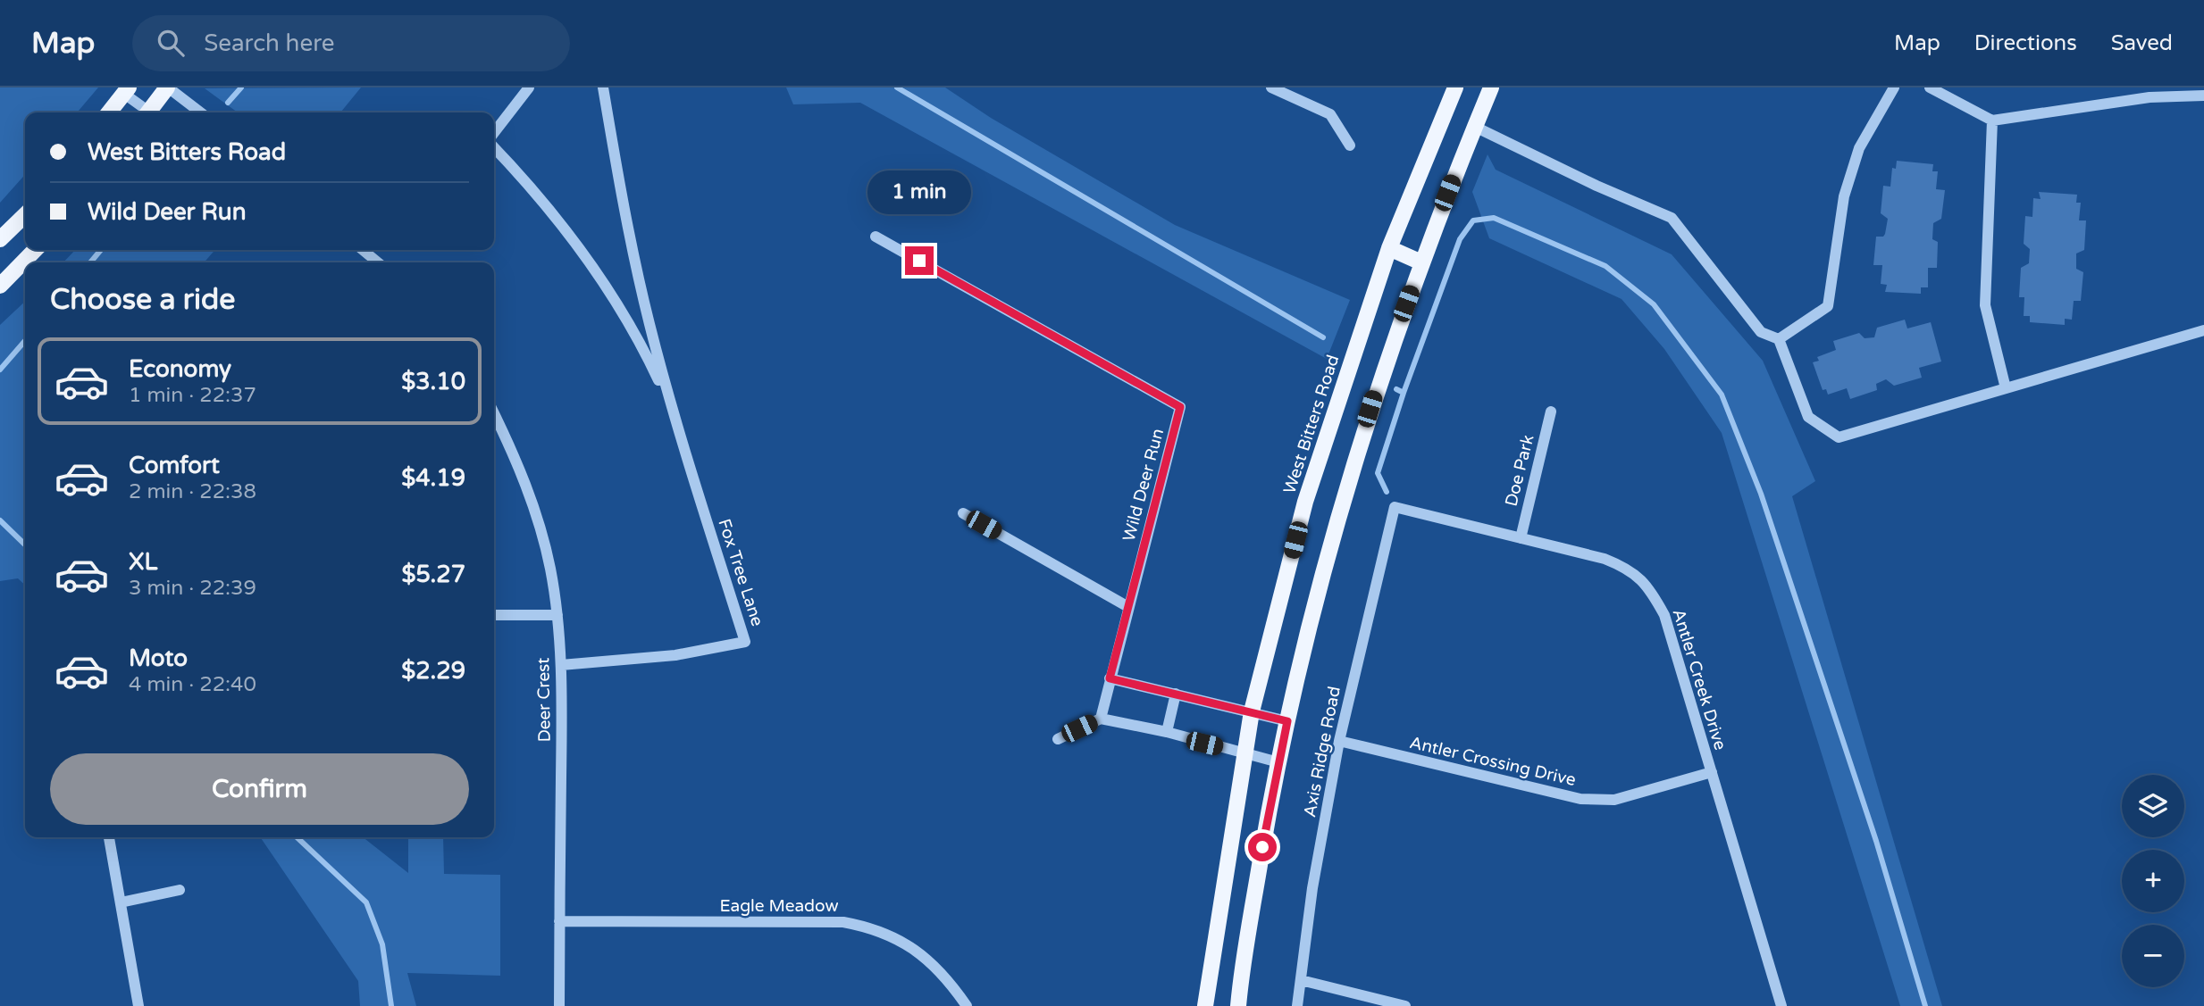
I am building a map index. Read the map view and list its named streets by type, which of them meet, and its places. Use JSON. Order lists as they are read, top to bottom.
{
  "streets": {
    "main road": ["West Bitters Road"],
    "street": [
      "Doe Park",
      "Wild Deer Run",
      "Fox Tree Lane",
      "Antler Creek Drive",
      "Deer Crest",
      "Axis Ridge Road",
      "Antler Crossing Drive",
      "Eagle Meadow"
    ]
  },
  "crossings": [
    ["Doe Park", "Antler Creek Drive"],
    ["Fox Tree Lane", "Deer Crest"],
    ["Antler Creek Drive", "Axis Ridge Road"],
    ["Antler Creek Drive", "Antler Crossing Drive"],
    ["Deer Crest", "Eagle Meadow"],
    ["Axis Ridge Road", "Antler Crossing Drive"]
  ],
  "page": {
    "header": "Map",
    "search": "Search here",
    "nav": ["Map", "Directions", "Saved"],
    "banner": ["West Bitters Road", "Wild Deer Run"],
    "bubble": "1 min",
    "heading": "Choose a ride",
    "list": [
      {
        "name": "Economy",
        "note": "1 min · 22:37",
        "value": "$3.10"
      },
      {
        "name": "Comfort",
        "note": "2 min · 22:38",
        "value": "$4.19"
      },
      {
        "name": "XL",
        "note": "3 min · 22:39",
        "value": "$5.27"
      },
      {
        "name": "Moto",
        "note": "4 min · 22:40",
        "value": "$2.29"
      }
    ],
    "buttons": "Confirm",
    "map_buttons": ["+", "−"]
  }
}
